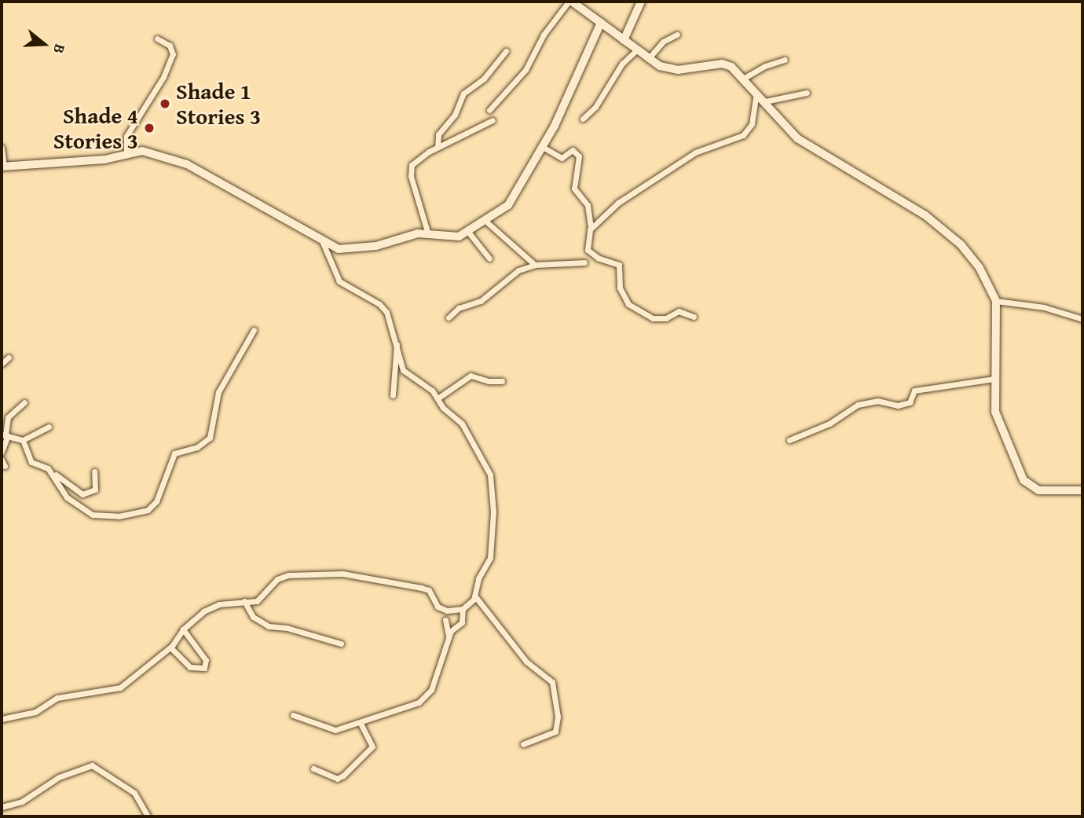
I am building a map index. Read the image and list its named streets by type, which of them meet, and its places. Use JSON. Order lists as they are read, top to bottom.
{
  "places": ["Shade 1 Stories 3", "Shade 4 Stories 3"],
  "north": "right"
}
